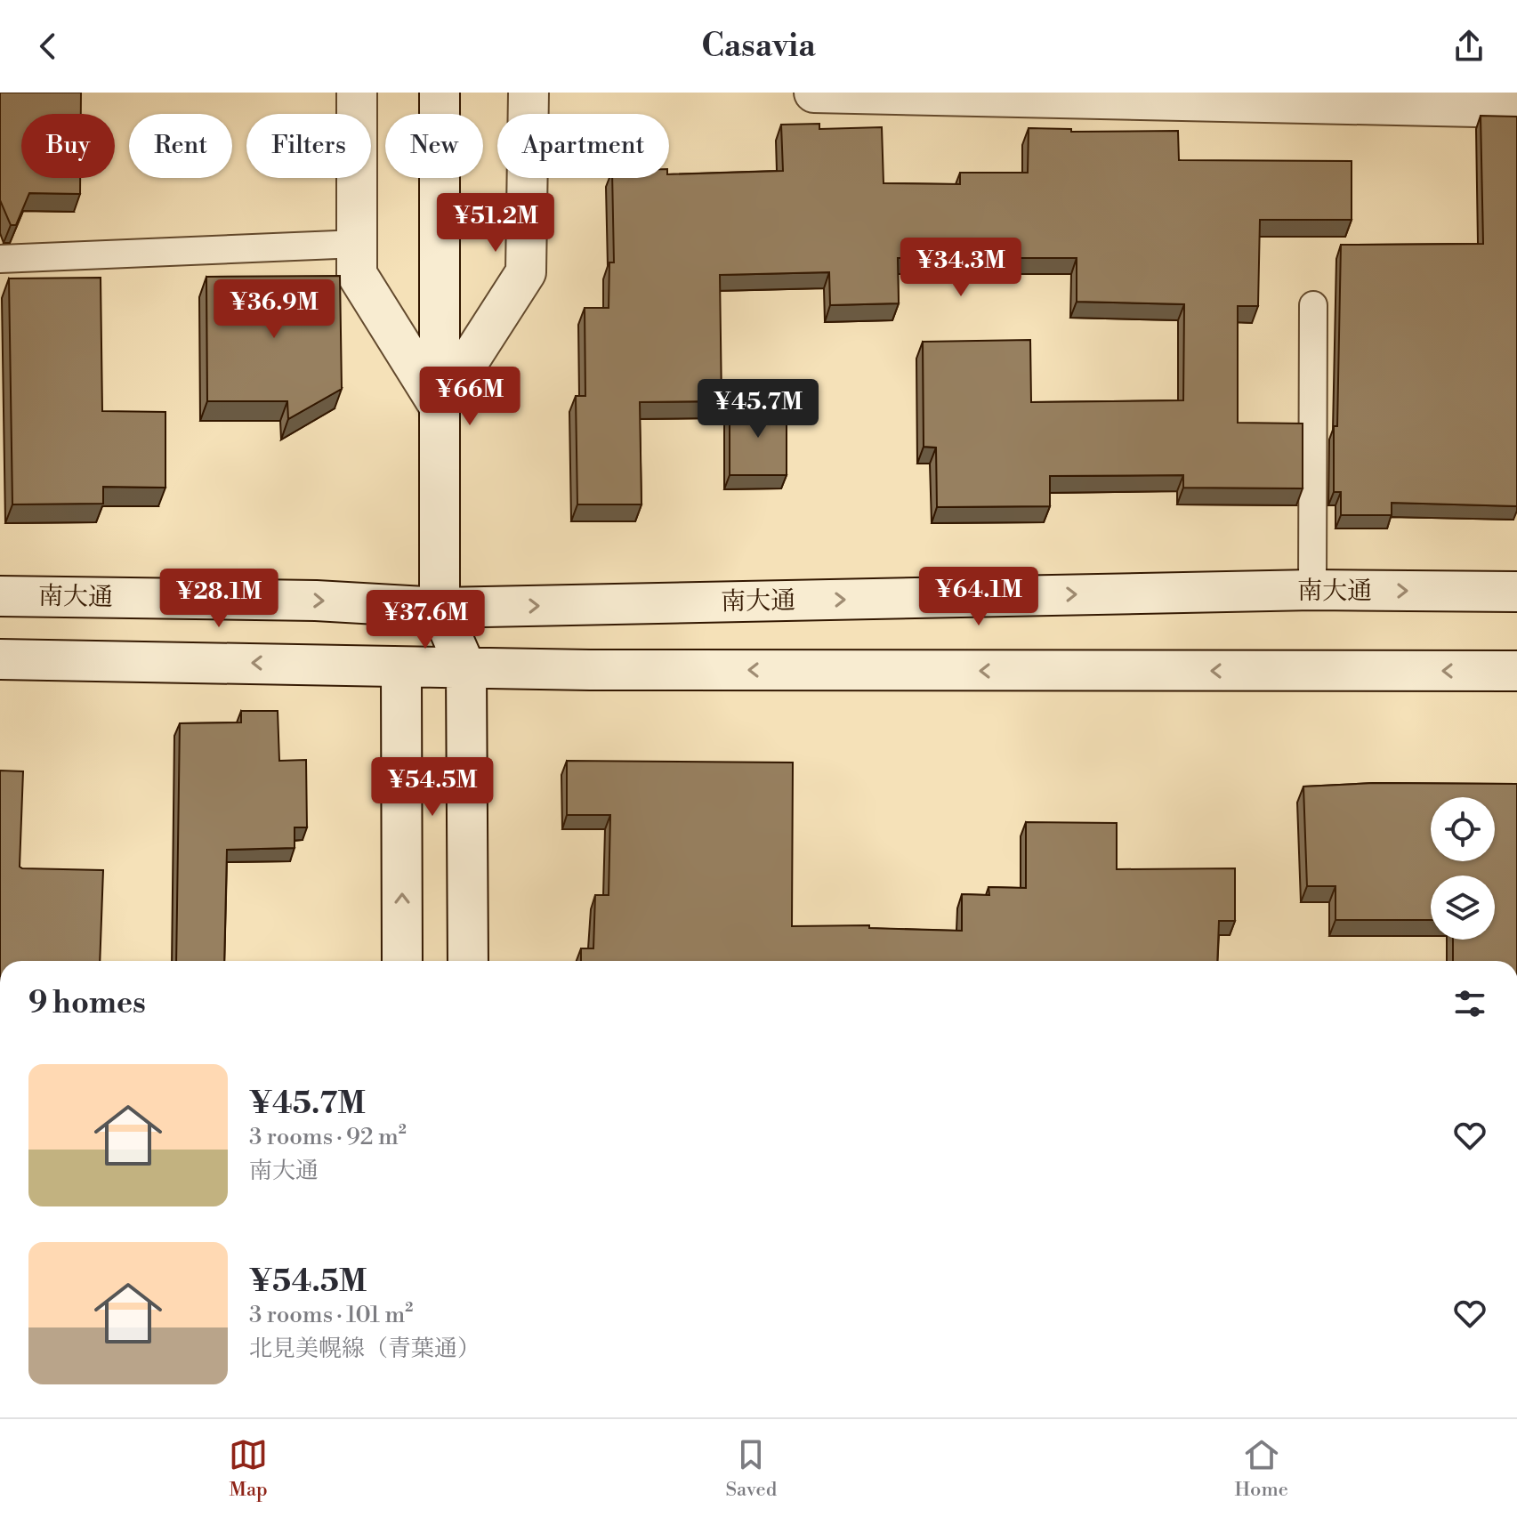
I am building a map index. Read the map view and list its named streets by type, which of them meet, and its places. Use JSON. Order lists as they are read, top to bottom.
{
  "streets": {
    "street": ["南大通"]
  },
  "page": {
    "header": "Casavia",
    "chip": [
      "Buy",
      "Rent",
      "Filters",
      "New",
      "Apartment"
    ],
    "price": [
      "¥51.2M",
      "¥34.3M",
      "¥36.9M",
      "¥66M",
      "¥45.7M",
      "¥64.1M",
      "¥28.1M",
      "¥37.6M",
      "¥54.5M"
    ],
    "heading": "9 homes",
    "list": [
      {
        "name": "¥45.7M",
        "note": "3 rooms · 92 m² · 南大通"
      },
      {
        "name": "¥54.5M",
        "note": "3 rooms · 101 m² · 北見美幌線（青葉通）"
      }
    ],
    "tabs": ["Map", "Saved", "Home"]
  }
}
